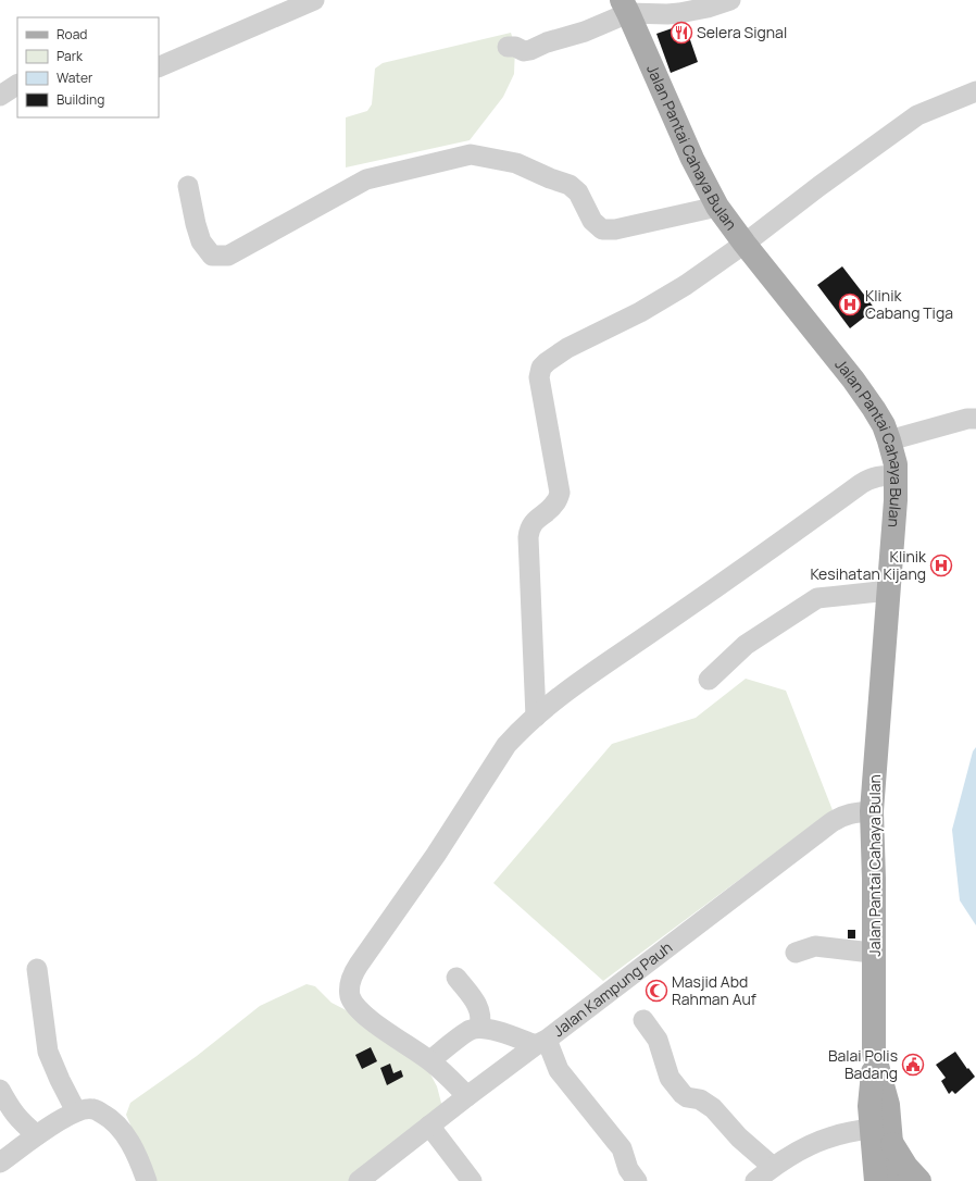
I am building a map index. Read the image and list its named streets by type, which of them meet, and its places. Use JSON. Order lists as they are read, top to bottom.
{
  "streets": {
    "main road": ["Jalan Pantai Cahaya Bulan"],
    "street": ["Jalan Kampung Pauh"]
  },
  "crossings": [
    ["Jalan Pantai Cahaya Bulan", "Jalan Kampung Pauh"]
  ],
  "places": {
    "restaurant": ["Selera Signal"],
    "hospital": ["Klinik Cabang Tiga", "Klinik Kesihatan Kijang"],
    "mosque": ["Masjid Abd Rahman Auf"],
    "public building": ["Balai Polis Badang"]
  },
  "legend": [
    "Road",
    "Park",
    "Water",
    "Building"
  ]
}
